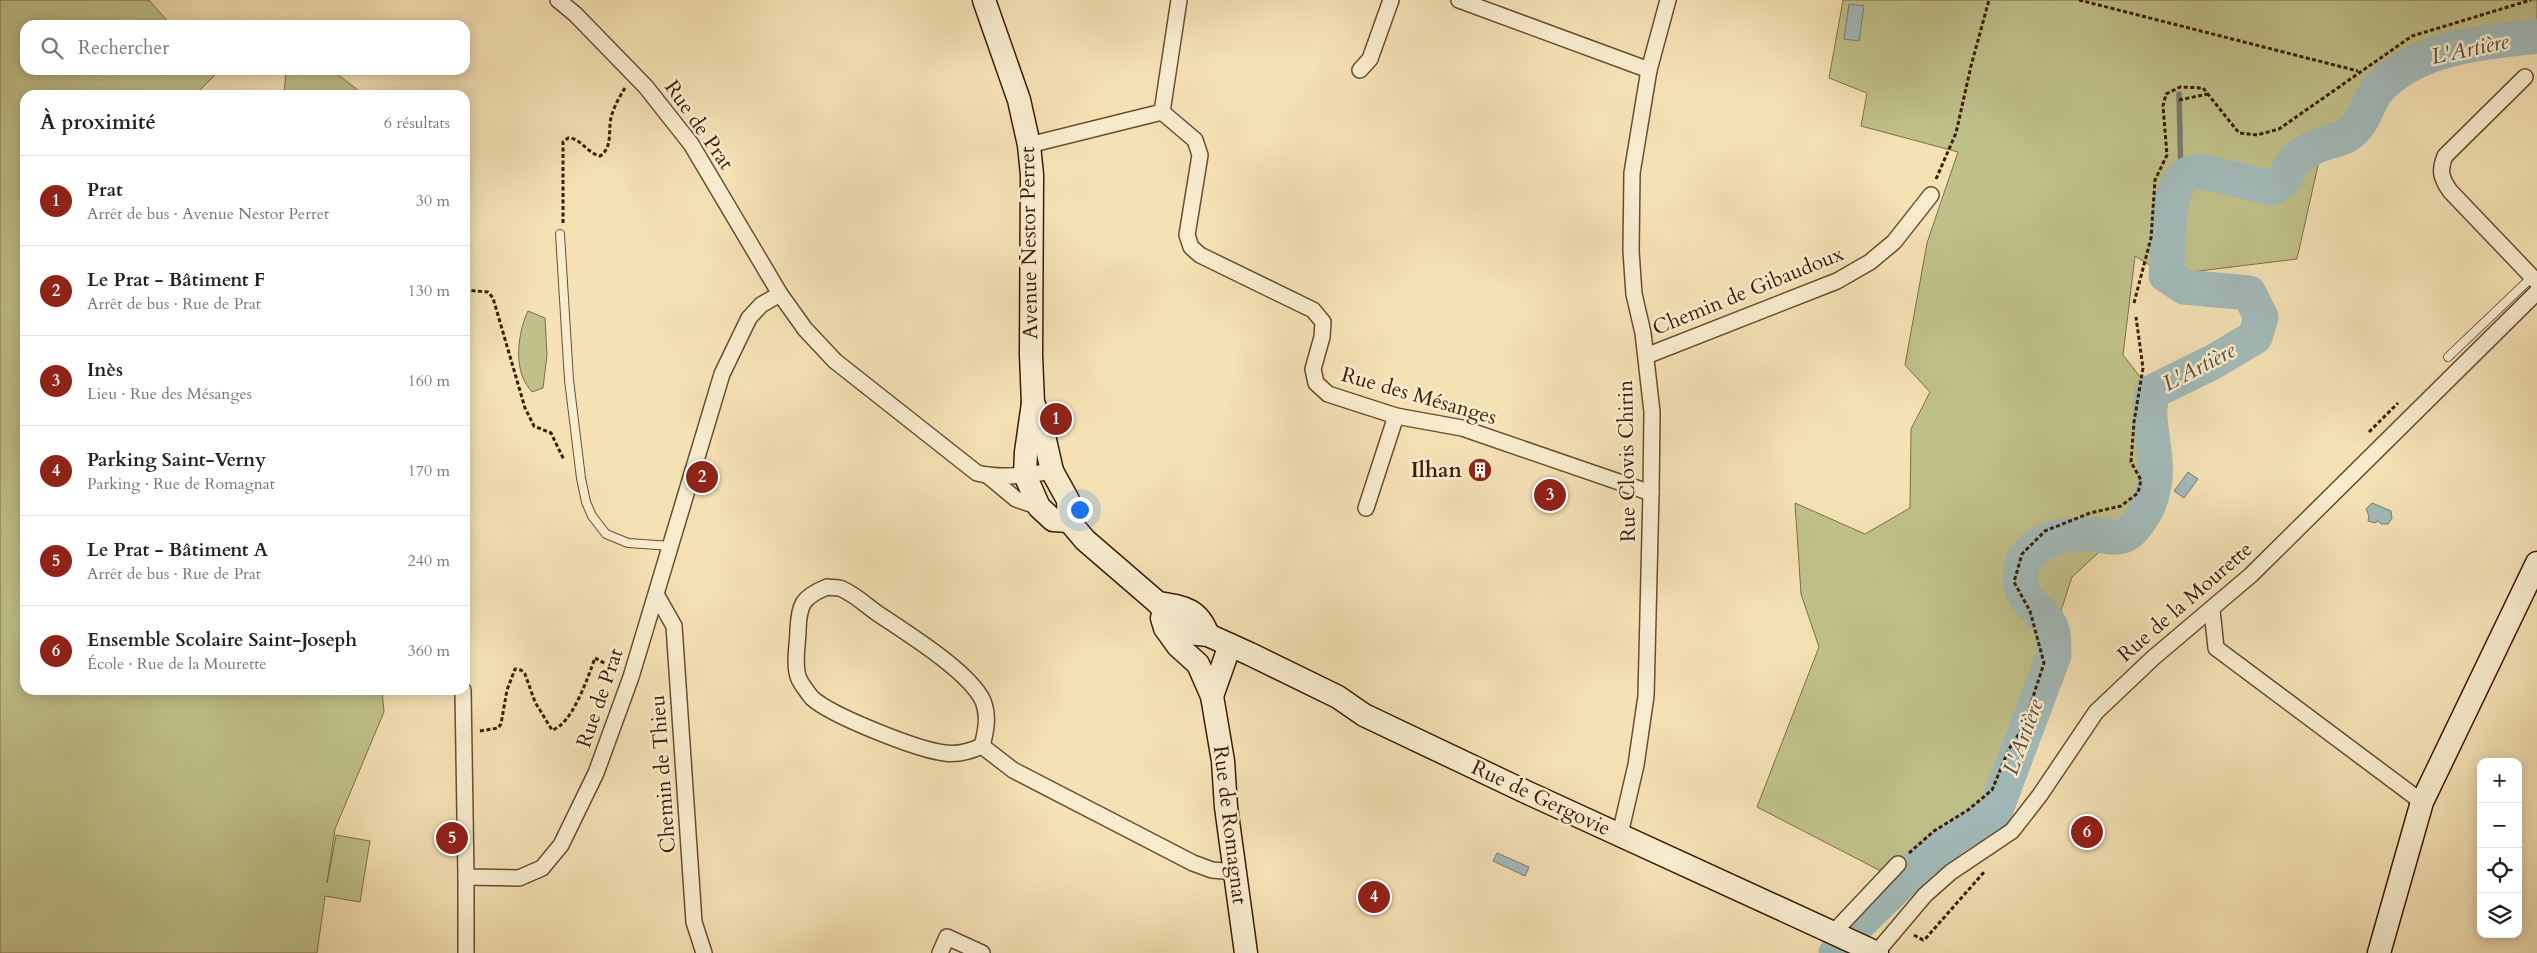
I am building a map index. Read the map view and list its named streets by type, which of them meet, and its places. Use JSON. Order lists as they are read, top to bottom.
{
  "streets": {
    "main road": ["Avenue Nestor Perret", "Rue de Gergovie", "Rue de Romagnat"],
    "street": [
      "Rue de Prat",
      "Chemin de Gibaudoux",
      "Rue des Mésanges",
      "Rue Clovis Chirin",
      "Rue de la Mourette",
      "Chemin de Thieu"
    ]
  },
  "crossings": [
    ["Rue de Prat", "Avenue Nestor Perret"],
    ["Rue de Prat", "Chemin de Thieu"],
    ["Chemin de Gibaudoux", "Rue Clovis Chirin"],
    ["Rue des Mésanges", "Rue Clovis Chirin"],
    ["Rue Clovis Chirin", "Rue de Gergovie"],
    ["Rue de la Mourette", "Rue de Gergovie"],
    ["Rue de Gergovie", "Rue de Romagnat"]
  ],
  "water": ["L'Artière"],
  "places": {
    "building": ["Ilhan"]
  },
  "page": {
    "search": "Rechercher",
    "heading": ["À proximité", "6 résultats"],
    "list": [
      {
        "mark": "1",
        "name": "Prat",
        "note": "Arrêt de bus · Avenue Nestor Perret",
        "value": "30 m"
      },
      {
        "mark": "2",
        "name": "Le Prat - Bâtiment F",
        "note": "Arrêt de bus · Rue de Prat",
        "value": "130 m"
      },
      {
        "mark": "3",
        "name": "Inès",
        "note": "Lieu · Rue des Mésanges",
        "value": "160 m"
      },
      {
        "mark": "4",
        "name": "Parking Saint-Verny",
        "note": "Parking · Rue de Romagnat",
        "value": "170 m"
      },
      {
        "mark": "5",
        "name": "Le Prat - Bâtiment A",
        "note": "Arrêt de bus · Rue de Prat",
        "value": "240 m"
      },
      {
        "mark": "6",
        "name": "Ensemble Scolaire Saint-Joseph",
        "note": "École · Rue de la Mourette",
        "value": "360 m"
      }
    ],
    "pins": [
      "1",
      "2",
      "3",
      "6",
      "5",
      "4"
    ],
    "map_buttons": ["+", "−"]
  }
}
